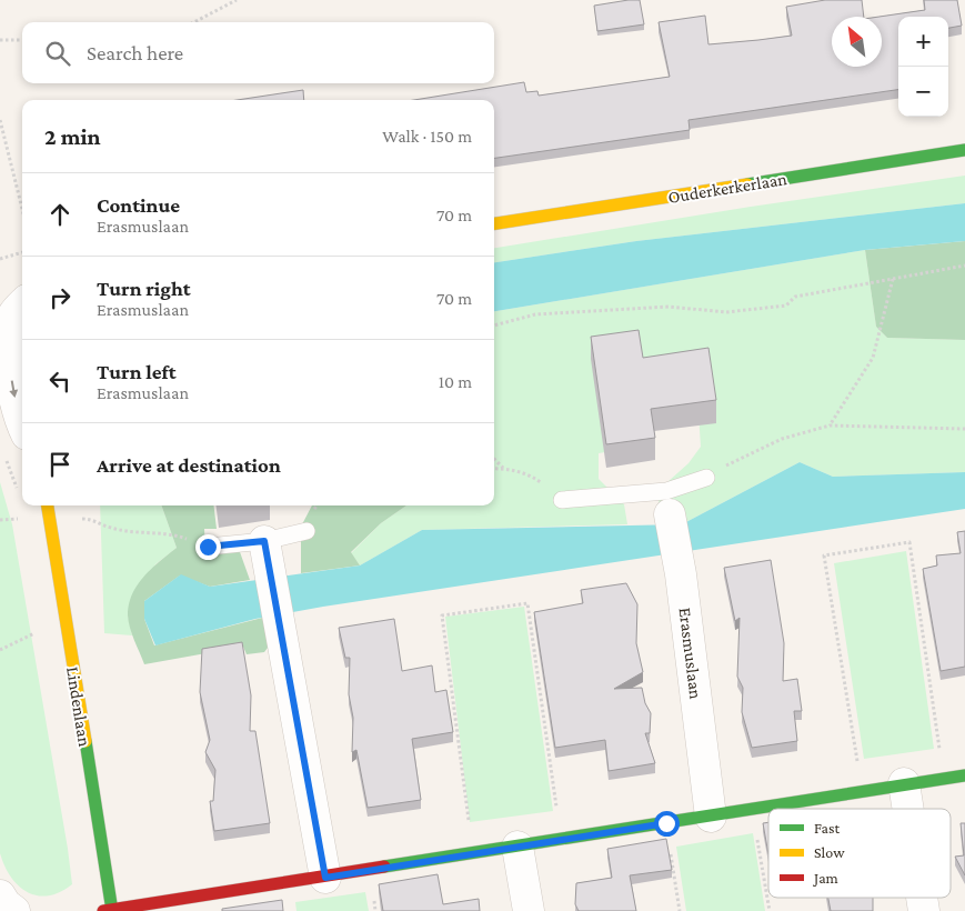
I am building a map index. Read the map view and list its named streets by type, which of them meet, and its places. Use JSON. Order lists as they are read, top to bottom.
{
  "streets": {
    "street": ["Ouderkerkerlaan", "Erasmuslaan", "Lindenlaan"]
  },
  "legend": ["Fast", "Slow", "Jam"],
  "north": "top left",
  "page": {
    "map_buttons": ["+", "−"],
    "search": "Search here",
    "heading": ["2 min", "Walk · 150 m"],
    "list": [
      ["Continue", "Erasmuslaan", "70 m"],
      ["Turn right", "Erasmuslaan", "70 m"],
      ["Turn left", "Erasmuslaan", "10 m"],
      "Arrive at destination"
    ]
  }
}
